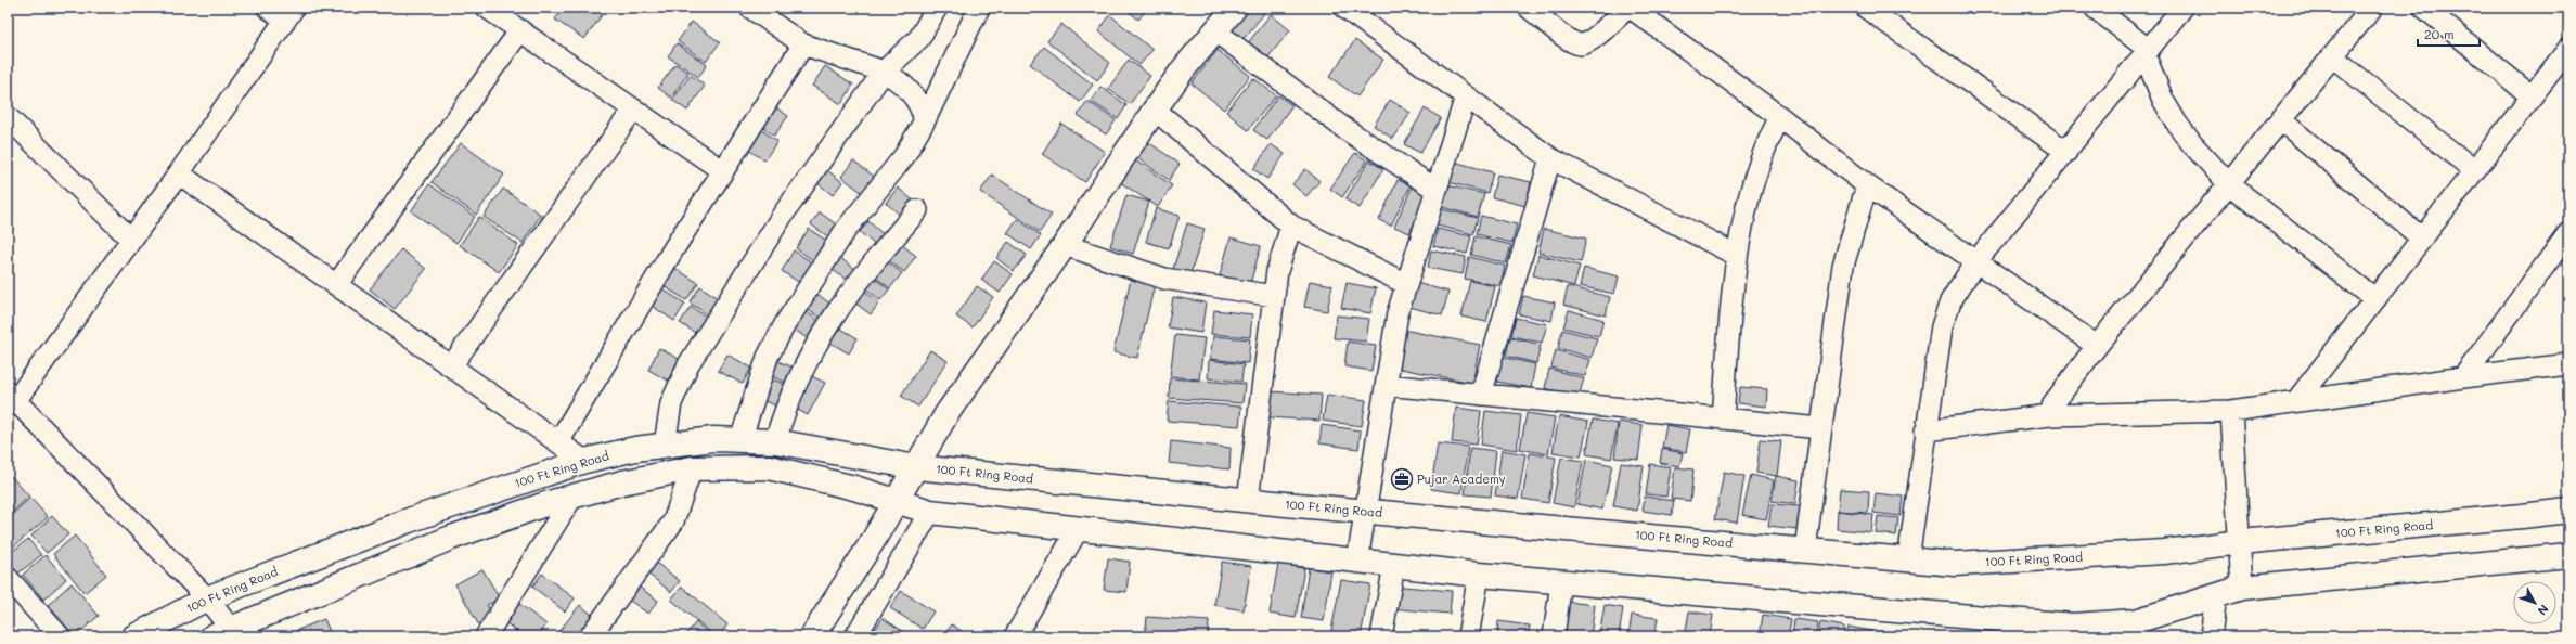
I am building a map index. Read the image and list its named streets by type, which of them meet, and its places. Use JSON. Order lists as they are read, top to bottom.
{
  "streets": {
    "main road": ["100 Ft Ring Road"]
  },
  "places": {
    "office": ["Pujar Academy"]
  },
  "scale_bar": "20 m",
  "north": "bottom right"
}
